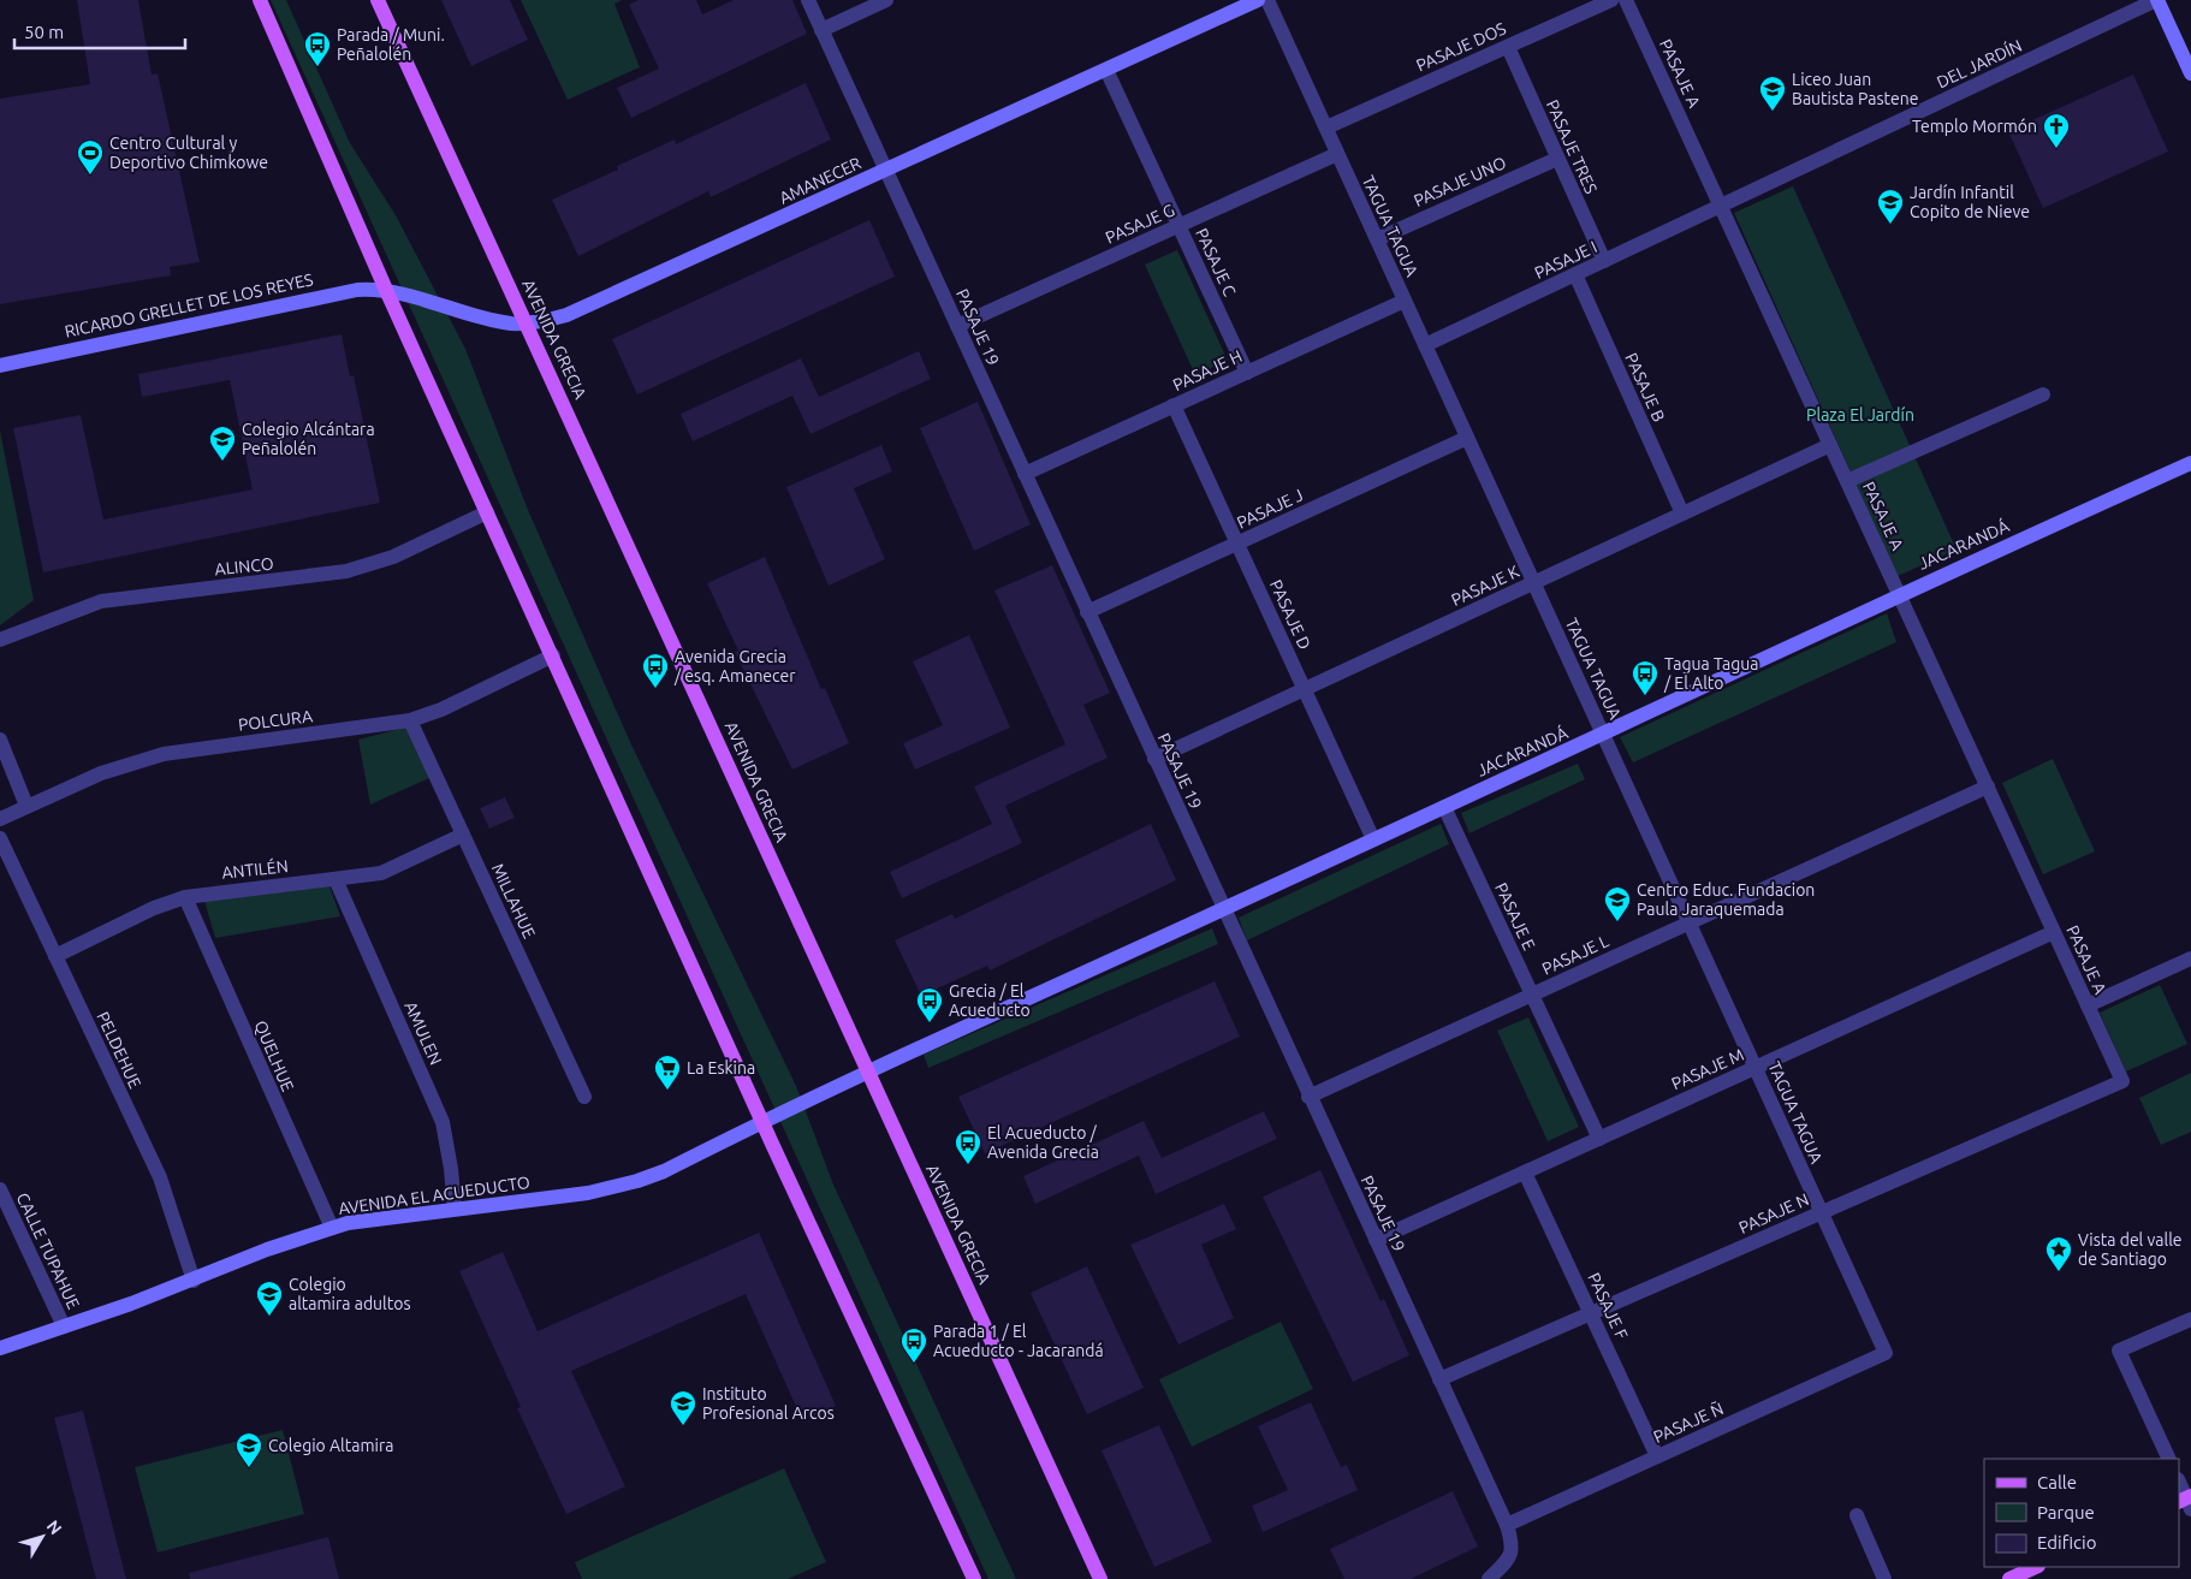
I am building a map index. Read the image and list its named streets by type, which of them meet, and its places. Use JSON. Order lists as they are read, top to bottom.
{
  "streets": {
    "main road": ["AVENIDA GRECIA"],
    "street": [
      "PASAJE DOS",
      "DEL JARDÍN",
      "PASAJE A",
      "PASAJE TRES",
      "AMANECER",
      "PASAJE UNO",
      "PASAJE G",
      "TAGUA TAGUA",
      "PASAJE I",
      "PASAJE C",
      "RICARDO GRELLET DE LOS REYES",
      "PASAJE 19",
      "PASAJE H",
      "PASAJE B",
      "PASAJE J",
      "JACARANDÁ",
      "ALINCO",
      "PASAJE K",
      "PASAJE D",
      "POLCURA",
      "ANTILÉN",
      "MILLAHUE",
      "PASAJE E",
      "PASAJE L",
      "AMULEN",
      "PELDEHUE",
      "QUELHUE",
      "PASAJE M",
      "AVENIDA EL ACUEDUCTO",
      "PASAJE N",
      "CALLE TUPAHUE",
      "PASAJE F",
      "PASAJE Ñ"
    ]
  },
  "crossings": [
    ["PASAJE DOS", "PASAJE TRES"],
    ["PASAJE DOS", "TAGUA TAGUA"],
    ["DEL JARDÍN", "PASAJE A"],
    ["DEL JARDÍN", "PASAJE I"],
    ["PASAJE A", "PASAJE I"],
    ["PASAJE A", "JACARANDÁ"],
    ["PASAJE A", "PASAJE K"],
    ["PASAJE A", "PASAJE L"],
    ["PASAJE A", "PASAJE M"],
    ["PASAJE A", "PASAJE N"],
    ["PASAJE TRES", "PASAJE UNO"],
    ["PASAJE TRES", "PASAJE I"],
    ["AMANECER", "PASAJE C"],
    ["AMANECER", "RICARDO GRELLET DE LOS REYES"],
    ["AMANECER", "PASAJE 19"],
    ["AMANECER", "AVENIDA GRECIA"],
    ["PASAJE UNO", "TAGUA TAGUA"],
    ["PASAJE G", "TAGUA TAGUA"],
    ["PASAJE G", "PASAJE C"],
    ["PASAJE G", "PASAJE 19"],
    ["TAGUA TAGUA", "PASAJE I"],
    ["TAGUA TAGUA", "PASAJE H"],
    ["TAGUA TAGUA", "PASAJE J"],
    ["TAGUA TAGUA", "JACARANDÁ"],
    ["TAGUA TAGUA", "PASAJE K"],
    ["TAGUA TAGUA", "PASAJE L"],
    ["TAGUA TAGUA", "PASAJE M"],
    ["TAGUA TAGUA", "PASAJE N"],
    ["TAGUA TAGUA", "PASAJE Ñ"],
    ["PASAJE I", "PASAJE B"],
    ["PASAJE C", "PASAJE H"],
    ["PASAJE 19", "PASAJE H"],
    ["PASAJE 19", "PASAJE J"],
    ["PASAJE 19", "JACARANDÁ"],
    ["PASAJE 19", "PASAJE K"],
    ["PASAJE 19", "PASAJE L"],
    ["PASAJE 19", "PASAJE M"],
    ["PASAJE 19", "PASAJE N"],
    ["PASAJE 19", "PASAJE Ñ"],
    ["AVENIDA GRECIA", "JACARANDÁ"],
    ["AVENIDA GRECIA", "AVENIDA EL ACUEDUCTO"],
    ["PASAJE H", "PASAJE D"],
    ["PASAJE B", "PASAJE K"],
    ["PASAJE J", "PASAJE D"],
    ["JACARANDÁ", "PASAJE D"],
    ["JACARANDÁ", "PASAJE E"],
    ["JACARANDÁ", "AVENIDA EL ACUEDUCTO"],
    ["PASAJE K", "PASAJE D"],
    ["POLCURA", "MILLAHUE"],
    ["ANTILÉN", "MILLAHUE"],
    ["ANTILÉN", "AMULEN"],
    ["ANTILÉN", "PELDEHUE"],
    ["ANTILÉN", "QUELHUE"],
    ["PASAJE E", "PASAJE L"],
    ["PASAJE E", "PASAJE M"],
    ["AMULEN", "AVENIDA EL ACUEDUCTO"],
    ["PELDEHUE", "AVENIDA EL ACUEDUCTO"],
    ["QUELHUE", "AVENIDA EL ACUEDUCTO"],
    ["PASAJE M", "PASAJE F"],
    ["AVENIDA EL ACUEDUCTO", "CALLE TUPAHUE"],
    ["PASAJE N", "PASAJE F"],
    ["PASAJE F", "PASAJE Ñ"]
  ],
  "parks": ["Plaza El Jardín"],
  "places": {
    "bus stop": [
      "Parada / Muni. Peñalolén",
      "Avenida Grecia / esq. Amanecer",
      "Tagua Tagua / El Alto",
      "Grecia / El Acueducto",
      "El Acueducto / Avenida Grecia",
      "Parada 1 / El Acueducto - Jacarandá"
    ],
    "school or university": [
      "Liceo Juan Bautista Pastene",
      "Jardín Infantil Copito de Nieve",
      "Colegio Alcántara Peñalolén",
      "Centro Educ. Fundacion Paula Jaraquemada",
      "Colegio altamira adultos",
      "Instituto Profesional Arcos",
      "Colegio Altamira"
    ],
    "church": ["Templo Mormón"],
    "sports": ["Centro Cultural y Deportivo Chimkowe"],
    "supermarket": ["La Eskina"],
    "place": ["Vista del valle de Santiago"]
  },
  "legend": ["Calle", "Parque", "Edificio"],
  "scale_bar": "50 m",
  "north": "top right"
}
